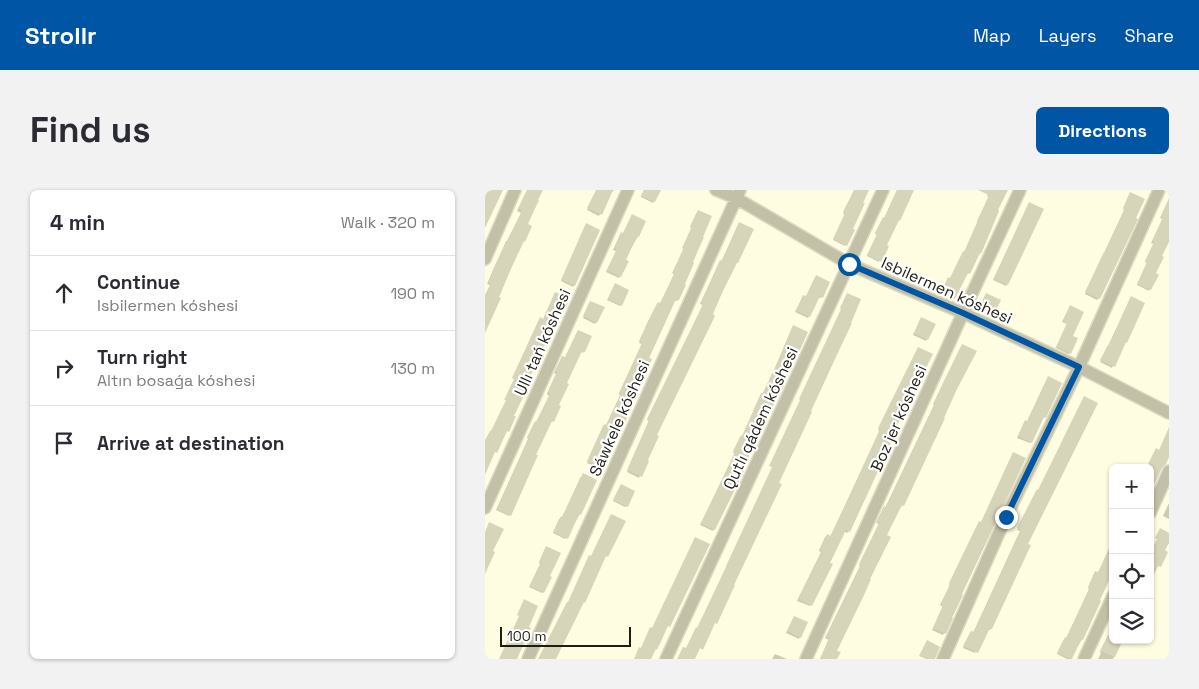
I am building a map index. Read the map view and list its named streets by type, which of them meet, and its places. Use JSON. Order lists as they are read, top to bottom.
{
  "streets": {
    "street": [
      "Isbilermen kóshesi",
      "Ullı tań kóshesi",
      "Sáwkele kóshesi",
      "Qutlı qádem kóshesi",
      "Boz jer kóshesi"
    ]
  },
  "crossings": [
    ["Isbilermen kóshesi", "Sáwkele kóshesi"],
    ["Isbilermen kóshesi", "Qutlı qádem kóshesi"],
    ["Isbilermen kóshesi", "Boz jer kóshesi"]
  ],
  "scale_bar": "100 m",
  "page": {
    "header": "Strollr",
    "nav": ["Map", "Layers", "Share"],
    "buttons": "Directions",
    "title": "Find us",
    "heading": ["4 min", "Walk · 320 m"],
    "list": [
      ["Continue", "Isbilermen kóshesi", "190 m"],
      ["Turn right", "Altın bosaǵa kóshesi", "130 m"],
      "Arrive at destination"
    ],
    "map_buttons": ["+", "−"],
    "scale": "100 m"
  }
}
